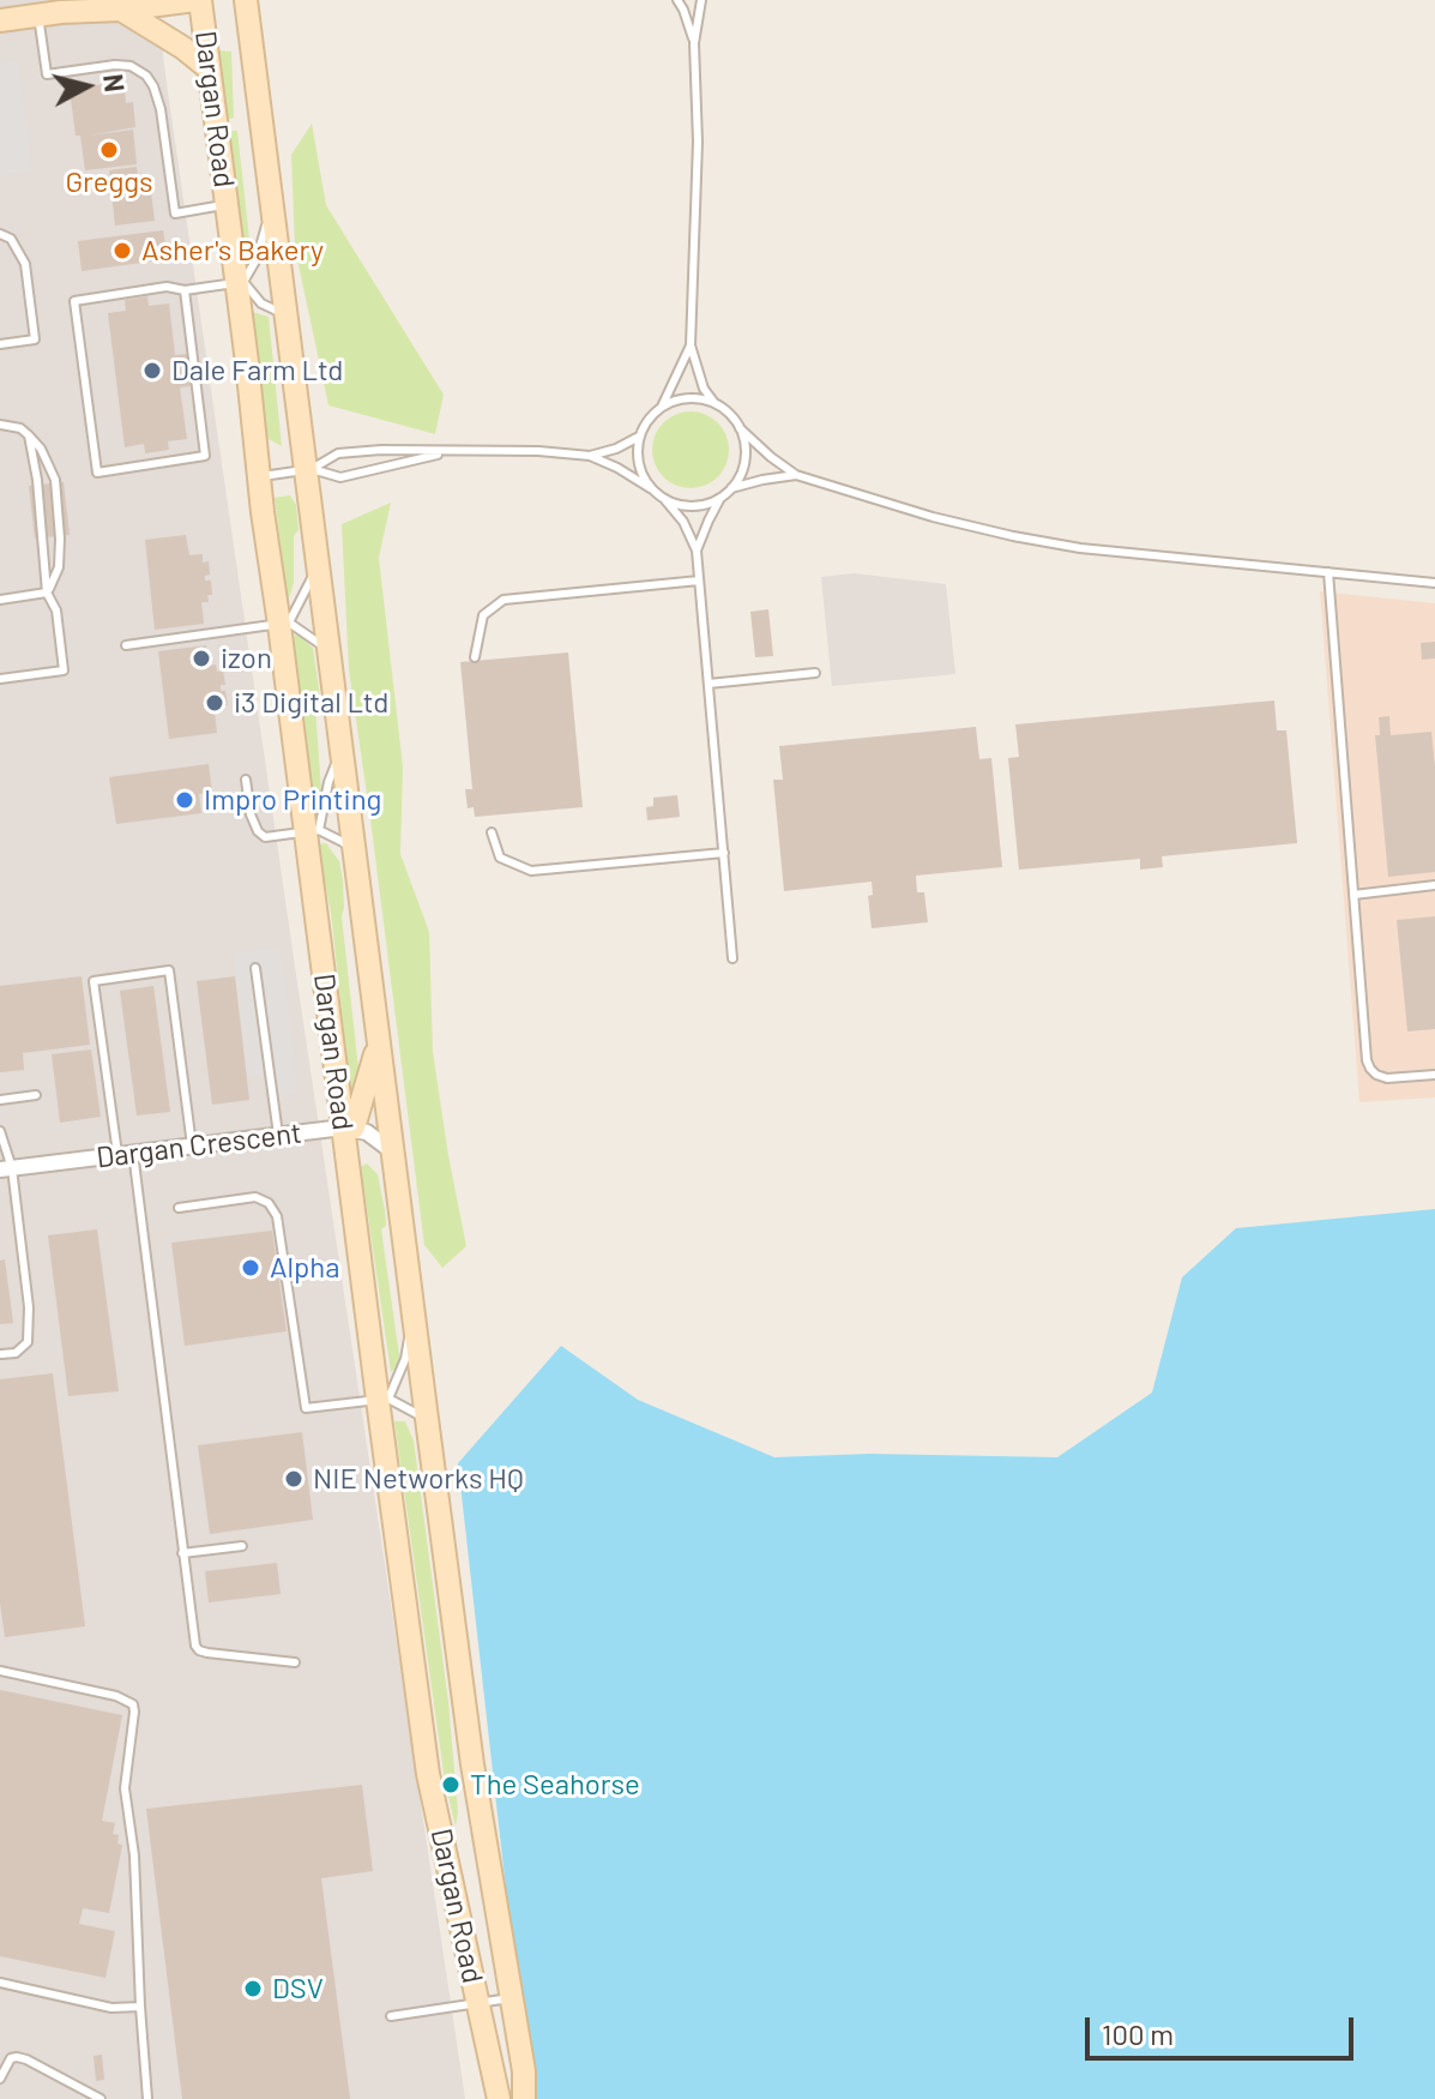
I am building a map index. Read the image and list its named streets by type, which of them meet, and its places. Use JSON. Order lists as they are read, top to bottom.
{
  "streets": {
    "street": ["Dargan Road", "Dargan Crescent"]
  },
  "crossings": [
    ["Dargan Road", "Dargan Crescent"]
  ],
  "places": [
    "Greggs",
    "Asher's Bakery",
    "Dale Farm Ltd",
    "izon",
    "i3 Digital Ltd",
    "Impro Printing",
    "Alpha",
    "NIE Networks HQ",
    "The Seahorse",
    "DSV"
  ],
  "scale_bar": "100 m",
  "north": "right"
}
